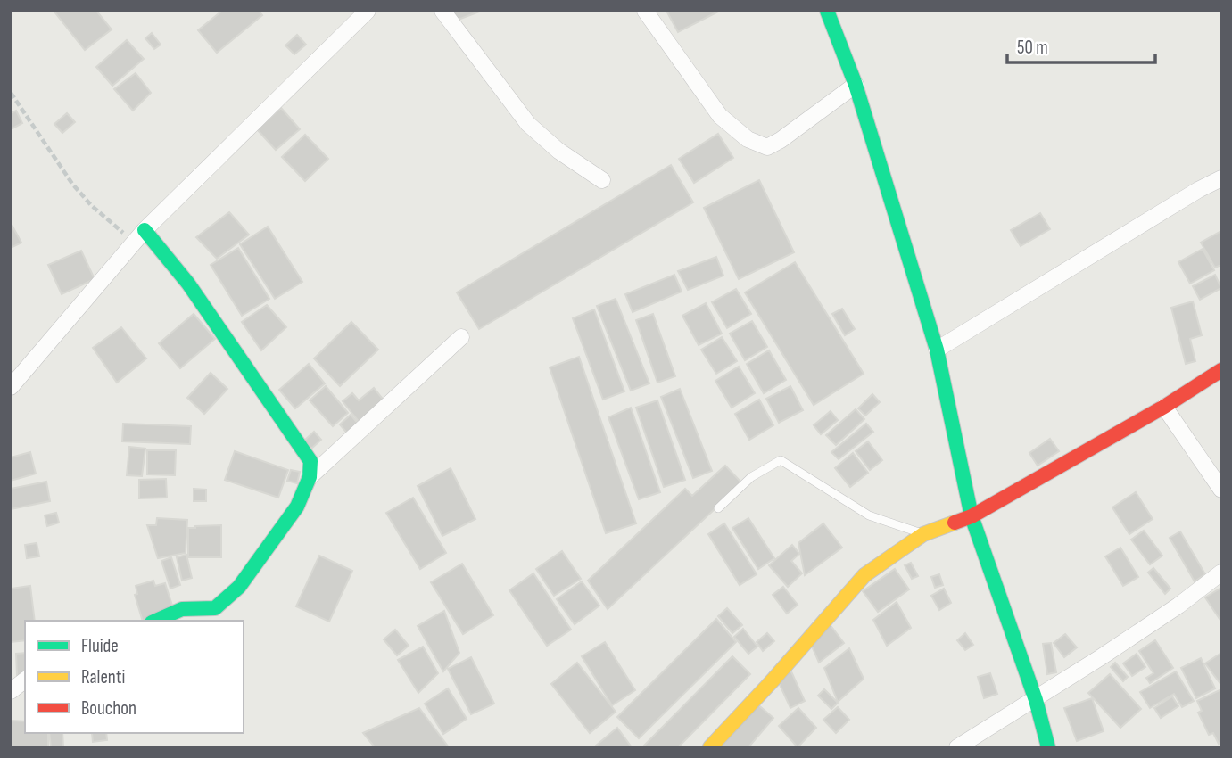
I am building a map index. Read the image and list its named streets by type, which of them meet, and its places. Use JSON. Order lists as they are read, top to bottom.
{
  "legend": ["Fluide", "Ralenti", "Bouchon"],
  "scale_bar": "50 m"
}
